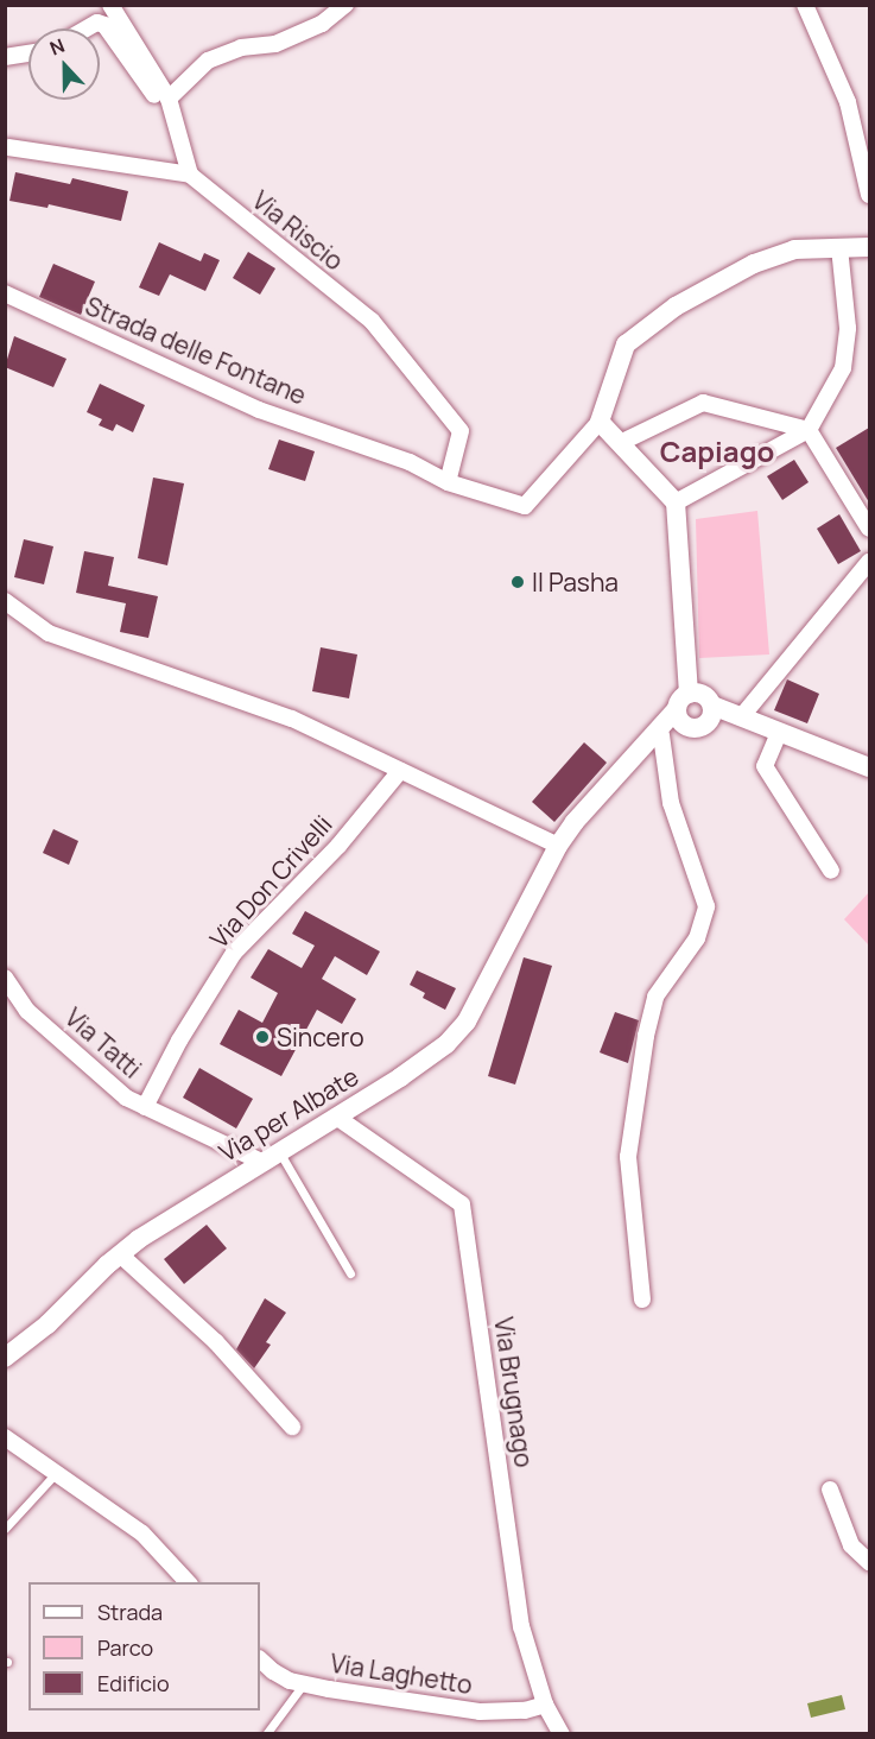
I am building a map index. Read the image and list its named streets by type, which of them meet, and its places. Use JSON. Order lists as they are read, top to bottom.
{
  "streets": {
    "street": [
      "Via Riscio",
      "Strada delle Fontane",
      "Via Don Crivelli",
      "Via Tatti",
      "Via per Albate",
      "Via Brugnago",
      "Via Laghetto"
    ]
  },
  "crossings": [
    ["Via Riscio", "Strada delle Fontane"],
    ["Via Don Crivelli", "Via Tatti"],
    ["Via Tatti", "Via per Albate"],
    ["Via per Albate", "Via Brugnago"],
    ["Via Brugnago", "Via Laghetto"]
  ],
  "districts": ["Capiago"],
  "places": ["Il Pasha", "Sincero"],
  "legend": ["Strada", "Parco", "Edificio"],
  "north": "top"
}
